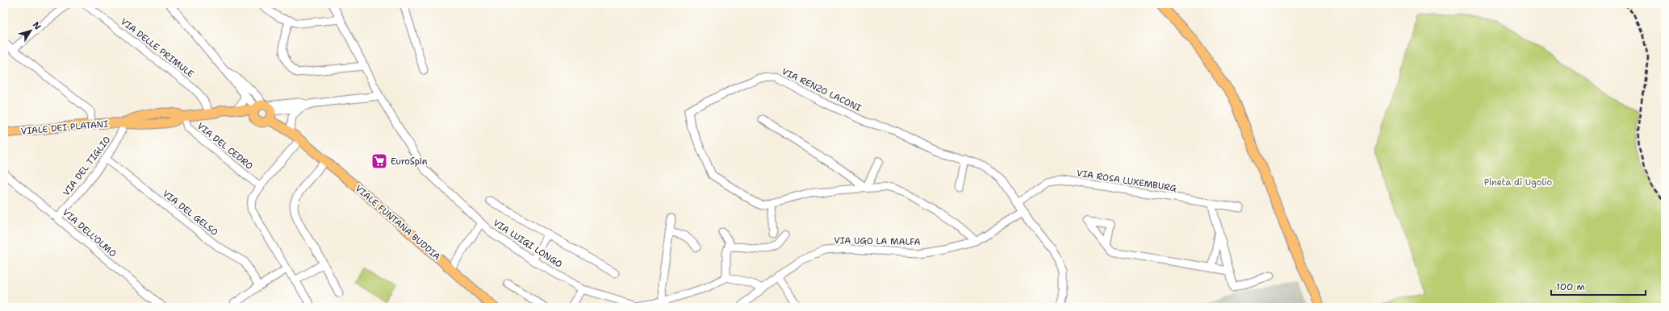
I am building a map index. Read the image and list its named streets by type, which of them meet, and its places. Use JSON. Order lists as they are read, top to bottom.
{
  "streets": {
    "main road": ["VIALE DEI PLATANI", "VIALE FUNTANA BUDDIA"],
    "street": [
      "VIA DELLE PRIMULE",
      "VIA RENZO LACONI",
      "VIA DEL CEDRO",
      "VIA DEL TIGLIO",
      "VIA ROSA LUXEMBURG",
      "VIA DEL GELSO",
      "VIA DELL'OLMO",
      "VIA UGO LA MALFA",
      "VIA LUIGI LONGO"
    ]
  },
  "crossings": [
    ["VIA DELLE PRIMULE", "VIALE DEI PLATANI"],
    ["VIA RENZO LACONI", "VIA UGO LA MALFA"],
    ["VIALE DEI PLATANI", "VIA DEL CEDRO"],
    ["VIALE DEI PLATANI", "VIA DEL TIGLIO"],
    ["VIALE DEI PLATANI", "VIALE FUNTANA BUDDIA"],
    ["VIA DEL TIGLIO", "VIA DEL GELSO"],
    ["VIA DEL TIGLIO", "VIA DELL'OLMO"]
  ],
  "parks": ["Pineta di Ugolio"],
  "places": {
    "supermarket": ["EuroSpin"]
  },
  "scale_bar": "100 m",
  "north": "top right"
}
